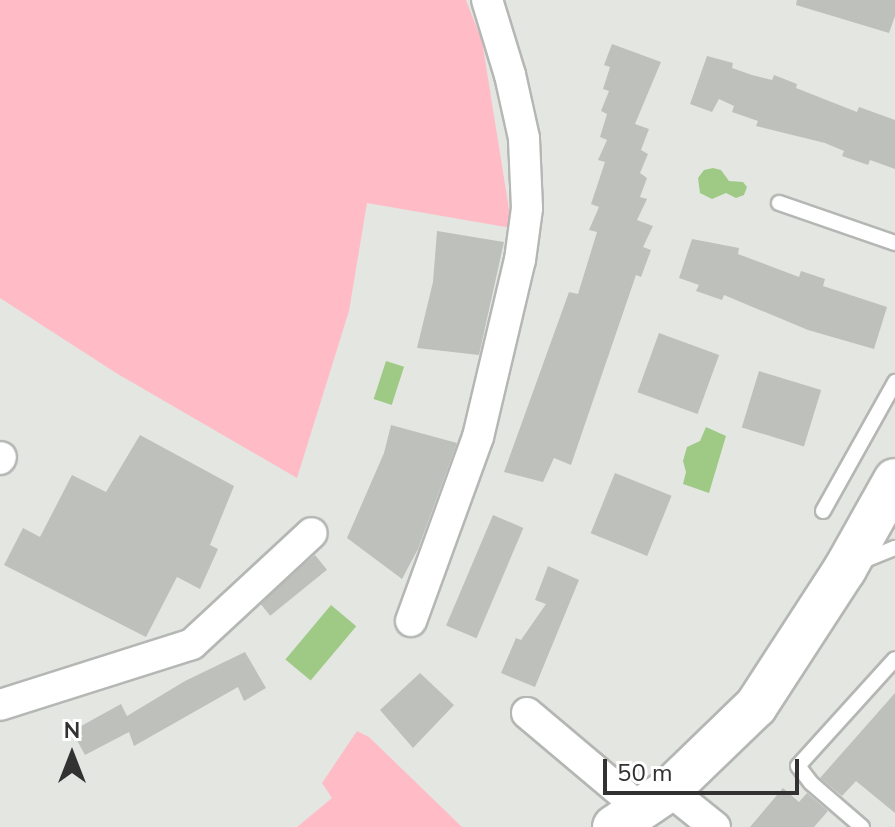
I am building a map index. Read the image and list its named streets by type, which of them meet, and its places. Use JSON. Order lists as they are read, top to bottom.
{
  "scale_bar": "50 m",
  "north": "top"
}
